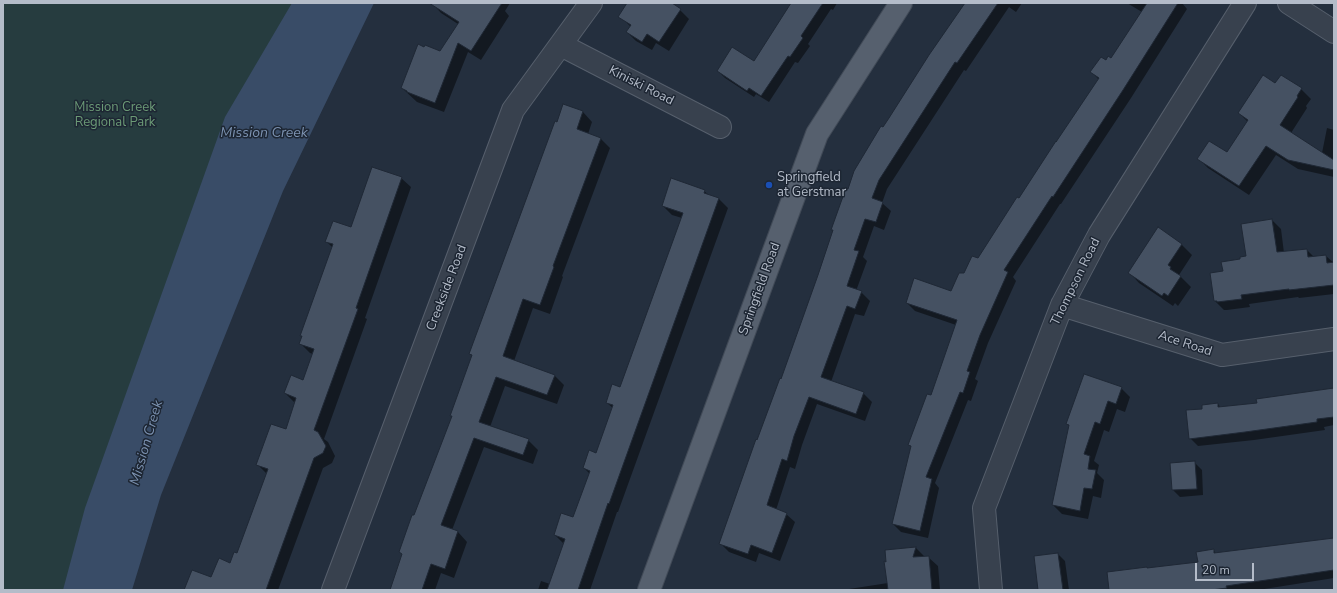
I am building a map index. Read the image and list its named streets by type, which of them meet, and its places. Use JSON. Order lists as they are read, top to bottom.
{
  "streets": {
    "main road": ["Springfield Road"],
    "street": [
      "Kiniski Road",
      "Thompson Road",
      "Creekside Road",
      "Ace Road"
    ]
  },
  "crossings": [
    ["Kiniski Road", "Creekside Road"],
    ["Thompson Road", "Ace Road"]
  ],
  "water": ["Mission Creek"],
  "parks": ["Mission Creek Regional Park"],
  "places": ["Springfield at Gerstmar"],
  "scale_bar": "20 m"
}
